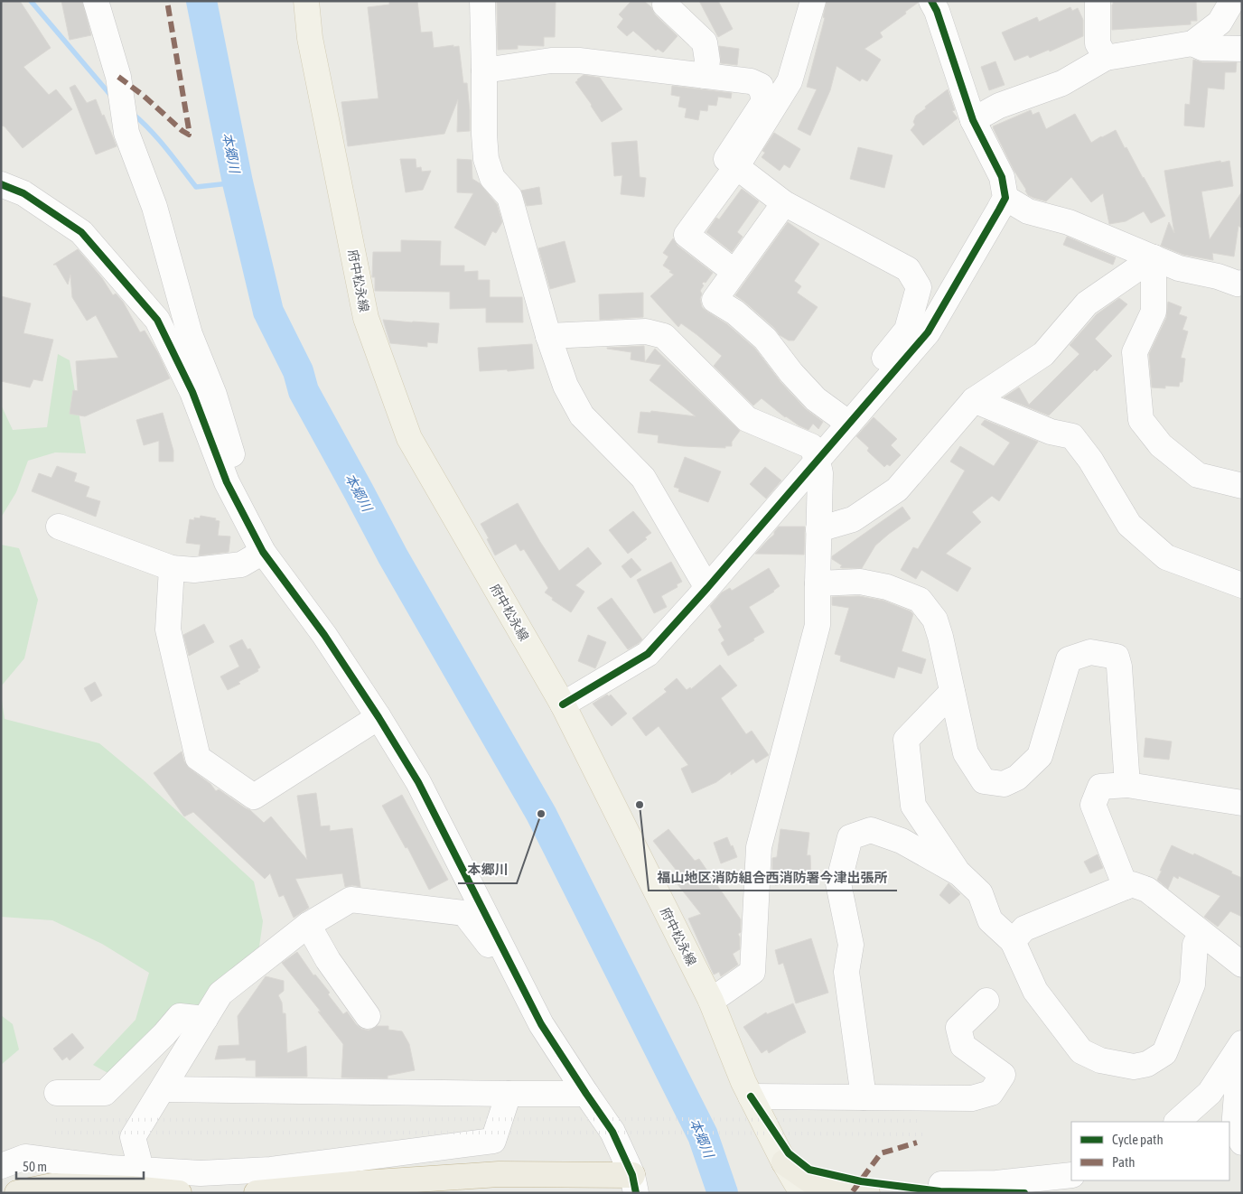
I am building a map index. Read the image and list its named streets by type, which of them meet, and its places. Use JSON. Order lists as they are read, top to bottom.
{
  "streets": {
    "main road": ["府中松永線"]
  },
  "water": ["本郷川"],
  "places": ["福山地区消防組合西消防署今津出張所", "本郷川"],
  "legend": ["Cycle path", "Path"],
  "scale_bar": "50 m"
}
